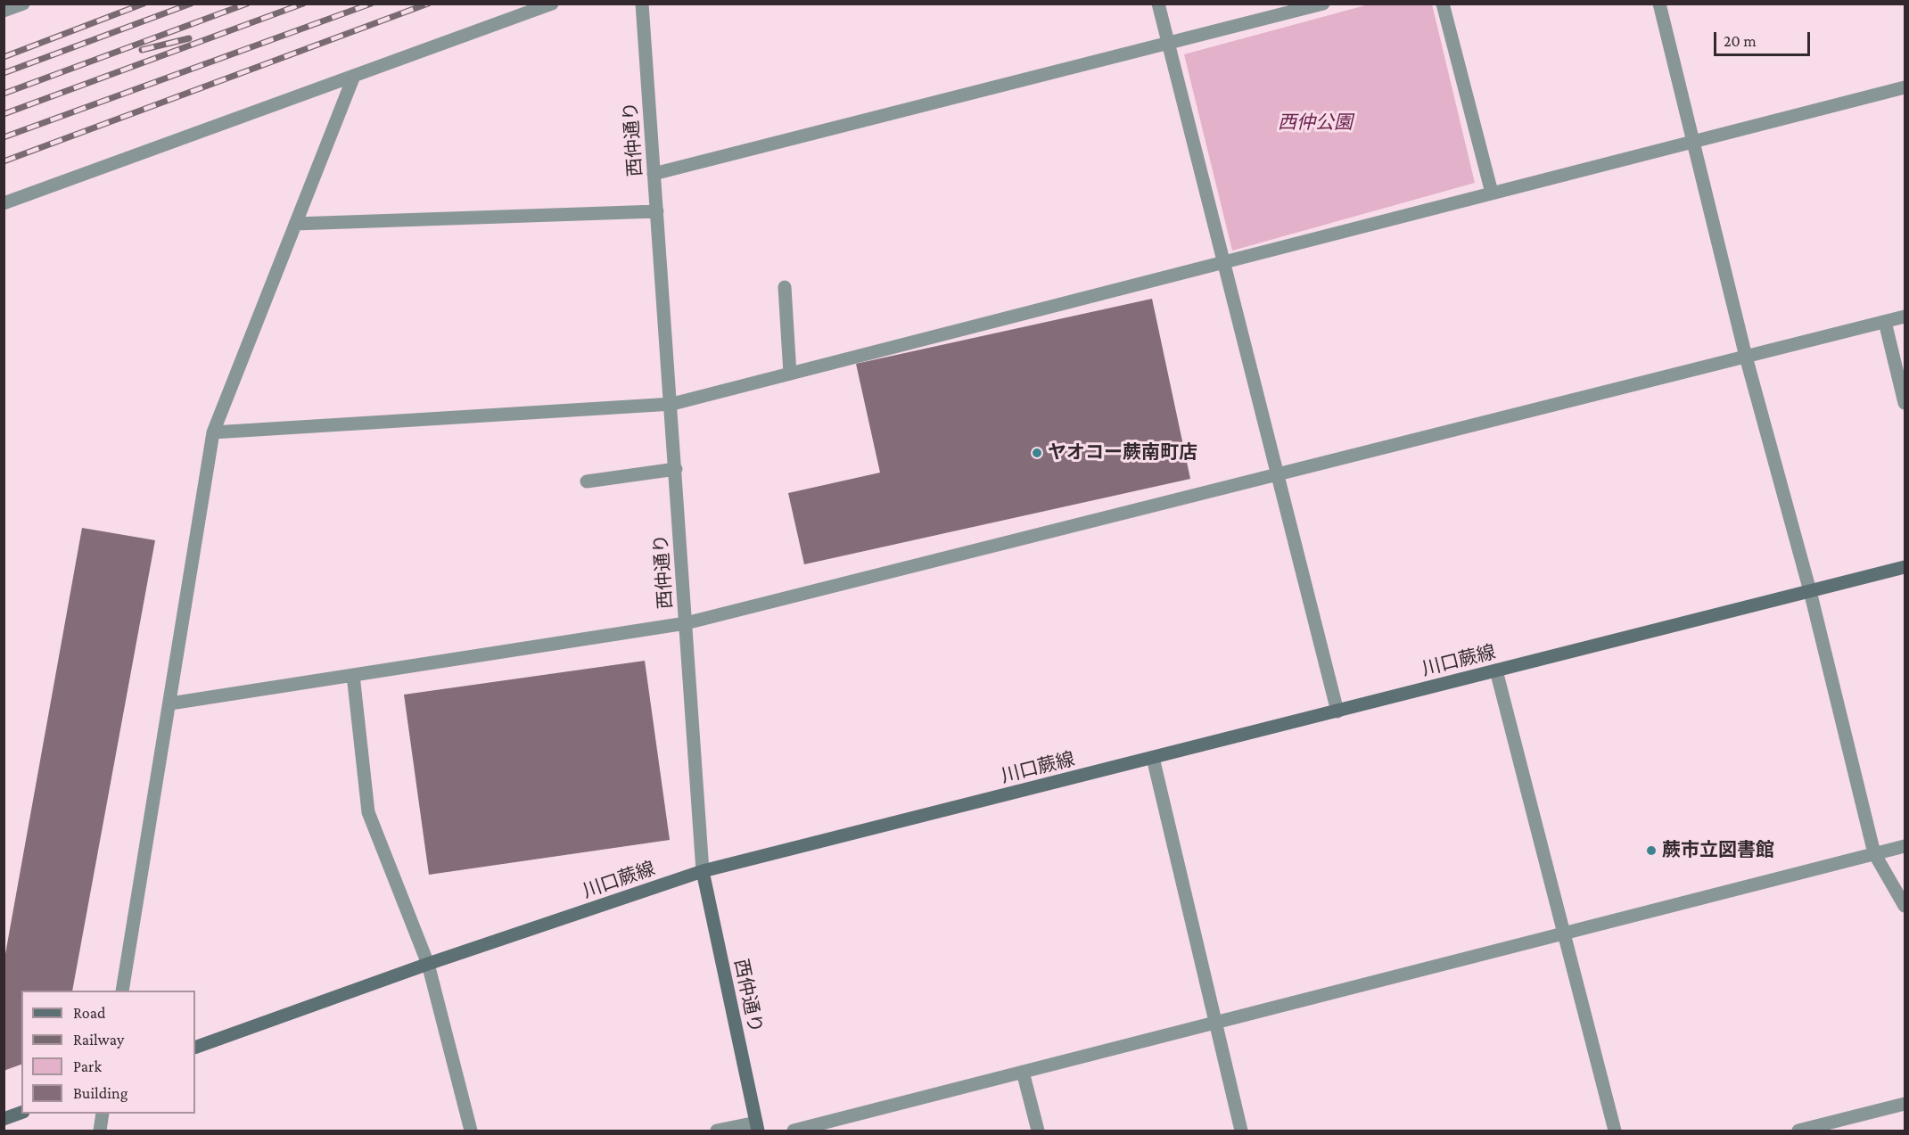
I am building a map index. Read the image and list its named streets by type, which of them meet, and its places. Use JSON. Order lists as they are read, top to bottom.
{
  "streets": {
    "main road": ["西仲通り", "川口蕨線"]
  },
  "crossings": [
    ["西仲通り", "川口蕨線"]
  ],
  "parks": ["西仲公園"],
  "places": ["ヤオコー蕨南町店", "蕨市立図書館"],
  "legend": [
    "Road",
    "Railway",
    "Park",
    "Building"
  ],
  "scale_bar": "20 m"
}
